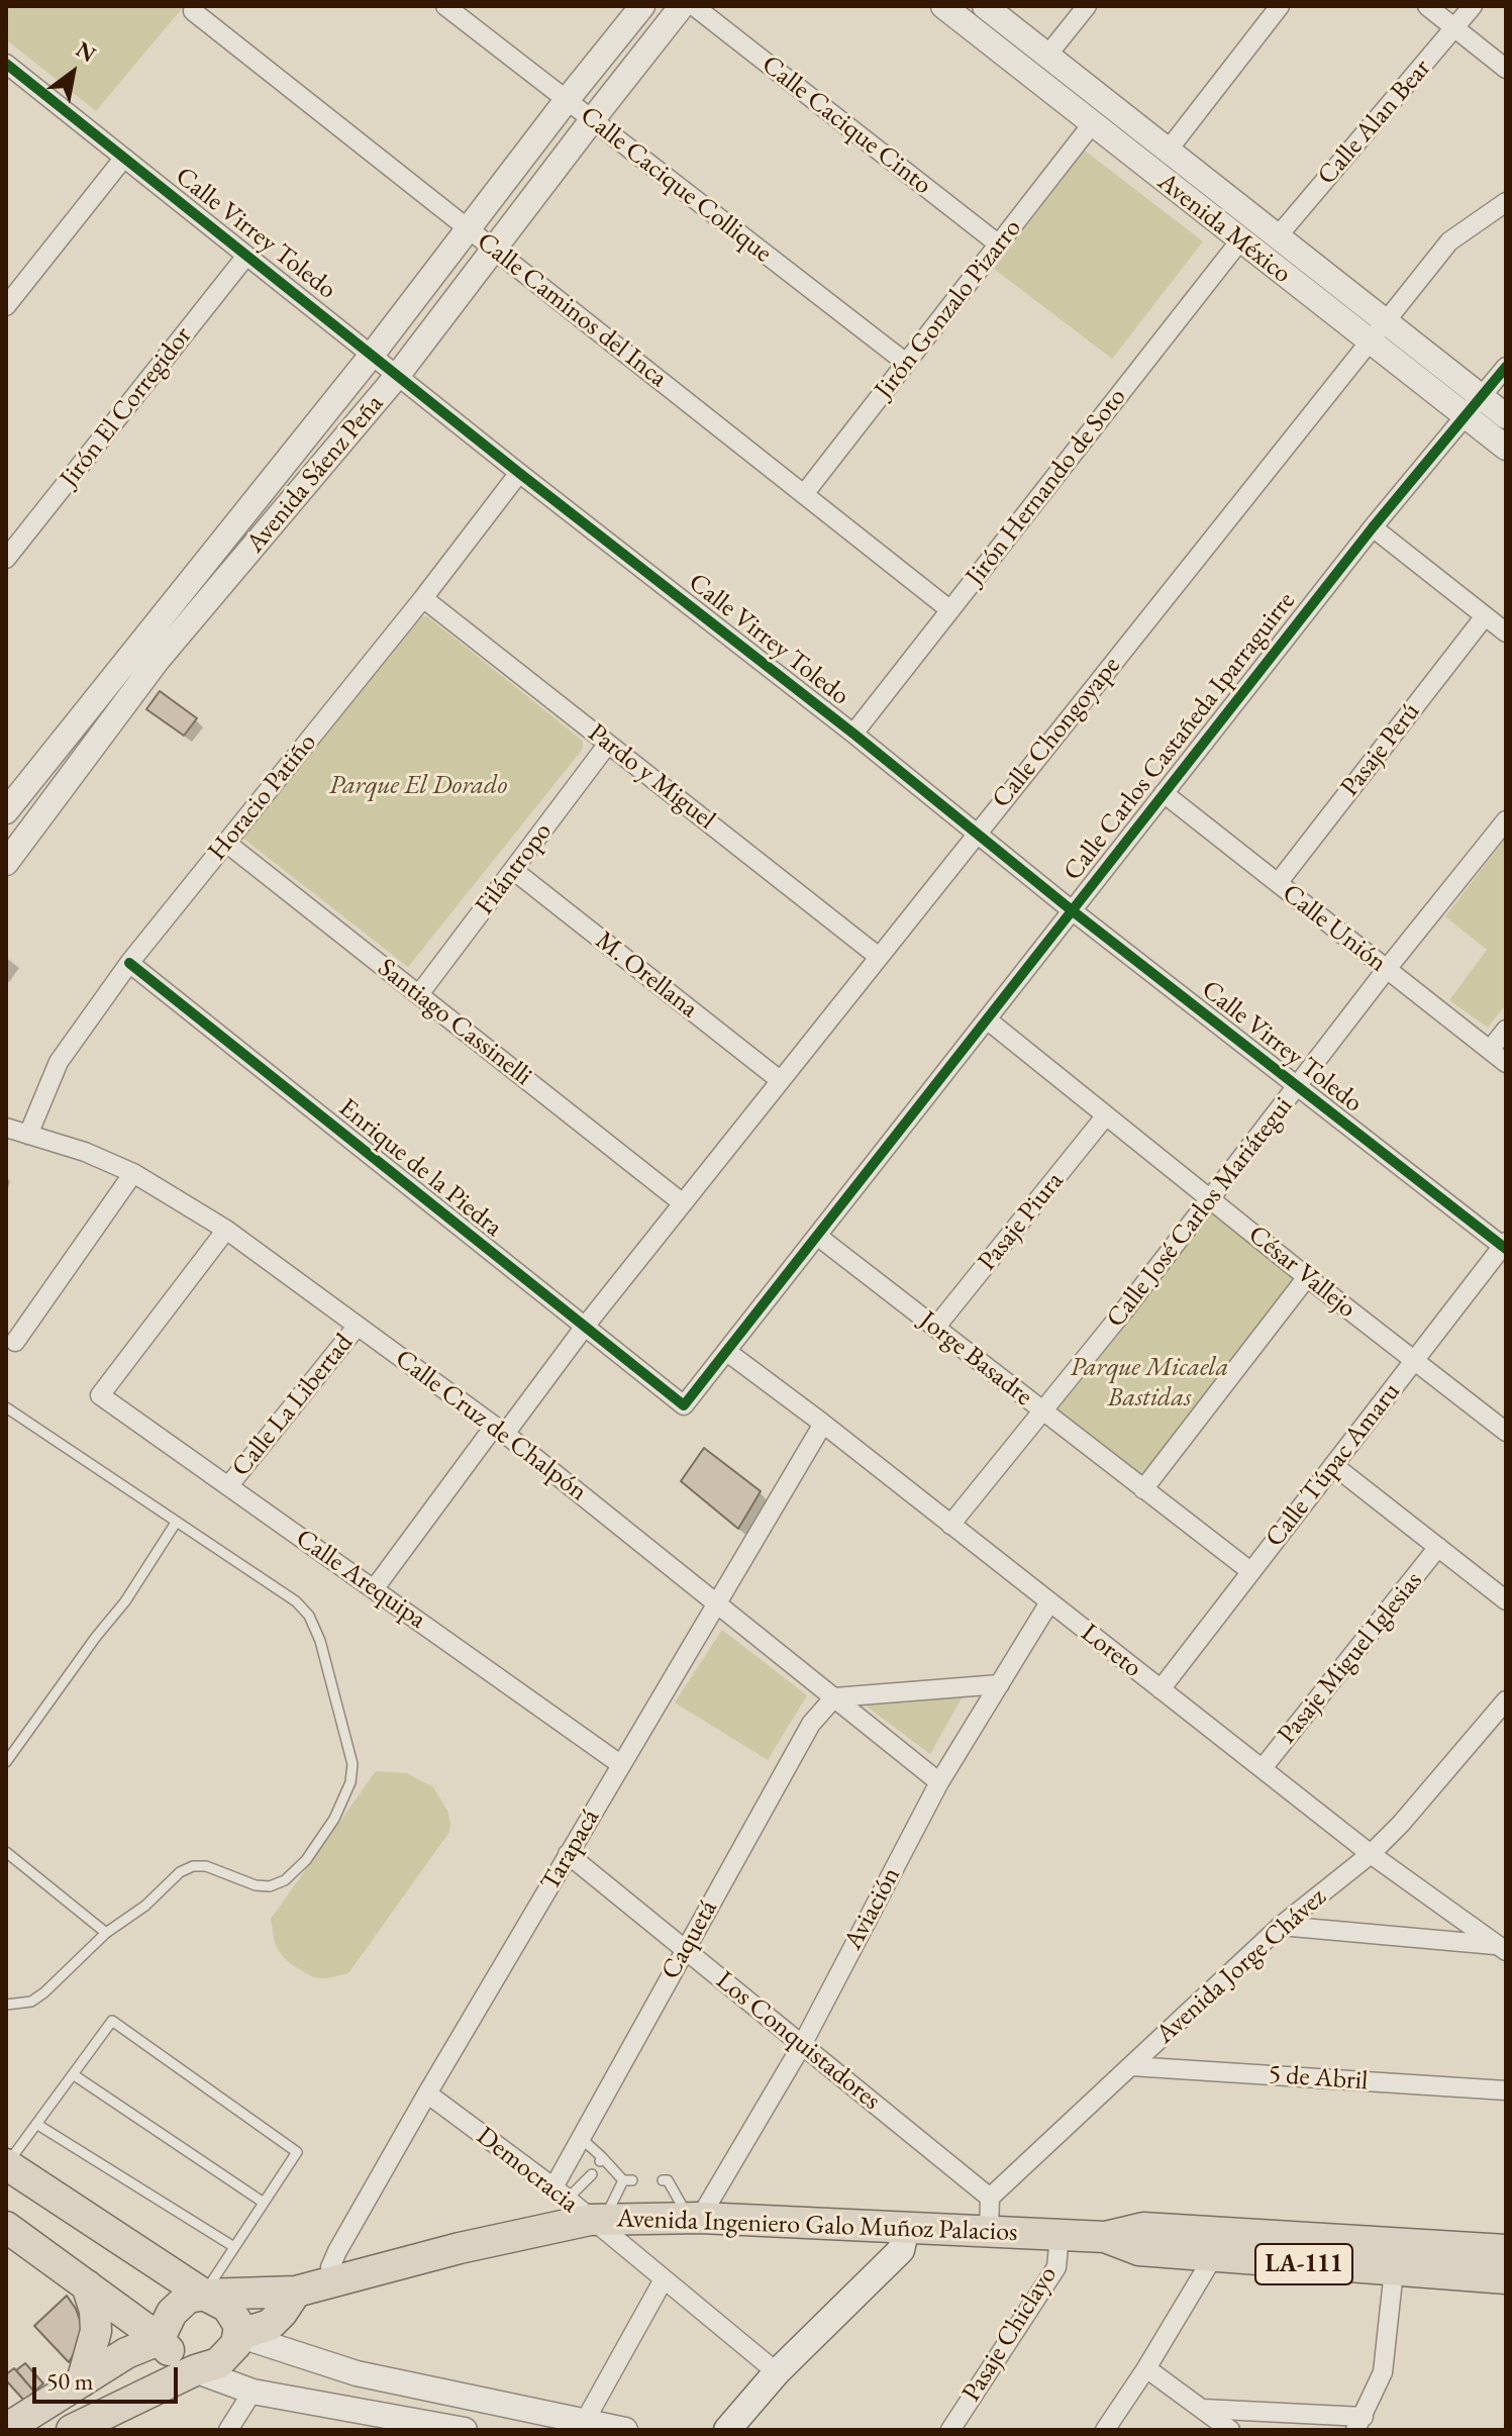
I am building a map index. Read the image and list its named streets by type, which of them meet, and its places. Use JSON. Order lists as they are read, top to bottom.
{
  "streets": {
    "main road": ["Avenida Ingeniero Galo Muñoz Palacios", "LA-111"],
    "street": [
      "Calle Alan Bear",
      "Calle Cacique Cinto",
      "Calle Cacique Collique",
      "Avenida México",
      "Calle Virrey Toledo",
      "Jirón Gonzalo Pizarro",
      "Calle Caminos del Inca",
      "Jirón El Corregidor",
      "Avenida Sáenz Peña",
      "Jirón Hernando de Soto",
      "Calle Chongoyape",
      "Calle Carlos Castañeda Iparraguirre",
      "Pasaje Perú",
      "Pardo y Miguel",
      "Horacio Patiño",
      "Filántropo",
      "Calle Unión",
      "M. Orellana",
      "Santiago Cassinelli",
      "Enrique de la Piedra",
      "Calle José Carlos Mariátegui",
      "Pasaje Piura",
      "César Vallejo",
      "Jorge Basadre",
      "Calle La Libertad",
      "Calle Cruz de Chalpón",
      "Calle Túpac Amaru",
      "Calle Arequipa",
      "Loreto",
      "Pasaje Miguel Iglesias",
      "Tarapacá",
      "Aviación",
      "Caquetá",
      "Avenida Jorge Chávez",
      "Los Conquistadores",
      "5 de Abril",
      "Democracia",
      "Pasaje Chiclayo"
    ]
  },
  "crossings": [
    ["Calle Alan Bear", "Avenida México"],
    ["Calle Cacique Cinto", "Jirón Gonzalo Pizarro"],
    ["Calle Cacique Collique", "Jirón Gonzalo Pizarro"],
    ["Calle Cacique Collique", "Avenida Sáenz Peña"],
    ["Avenida México", "Jirón Gonzalo Pizarro"],
    ["Avenida México", "Jirón Hernando de Soto"],
    ["Avenida México", "Calle Chongoyape"],
    ["Avenida México", "Calle Carlos Castañeda Iparraguirre"],
    ["Calle Virrey Toledo", "Jirón El Corregidor"],
    ["Calle Virrey Toledo", "Avenida Sáenz Peña"],
    ["Calle Virrey Toledo", "Jirón Hernando de Soto"],
    ["Calle Virrey Toledo", "Calle Chongoyape"],
    ["Calle Virrey Toledo", "Calle Carlos Castañeda Iparraguirre"],
    ["Calle Virrey Toledo", "Horacio Patiño"],
    ["Calle Virrey Toledo", "Calle José Carlos Mariátegui"],
    ["Calle Virrey Toledo", "Calle Túpac Amaru"],
    ["Jirón Gonzalo Pizarro", "Calle Caminos del Inca"],
    ["Calle Caminos del Inca", "Avenida Sáenz Peña"],
    ["Calle Caminos del Inca", "Jirón Hernando de Soto"],
    ["Calle Chongoyape", "Pardo y Miguel"],
    ["Calle Chongoyape", "M. Orellana"],
    ["Calle Chongoyape", "Santiago Cassinelli"],
    ["Calle Chongoyape", "Enrique de la Piedra"],
    ["Calle Chongoyape", "Calle Cruz de Chalpón"],
    ["Calle Chongoyape", "Calle Arequipa"],
    ["Calle Carlos Castañeda Iparraguirre", "Calle Unión"],
    ["Calle Carlos Castañeda Iparraguirre", "Enrique de la Piedra"],
    ["Calle Carlos Castañeda Iparraguirre", "César Vallejo"],
    ["Calle Carlos Castañeda Iparraguirre", "Jorge Basadre"],
    ["Calle Carlos Castañeda Iparraguirre", "Loreto"],
    ["Pasaje Perú", "Calle Unión"],
    ["Pardo y Miguel", "Horacio Patiño"],
    ["Pardo y Miguel", "Filántropo"],
    ["Horacio Patiño", "Santiago Cassinelli"],
    ["Horacio Patiño", "Enrique de la Piedra"],
    ["Horacio Patiño", "Calle Cruz de Chalpón"],
    ["Filántropo", "M. Orellana"],
    ["Filántropo", "Santiago Cassinelli"],
    ["Calle Unión", "Calle José Carlos Mariátegui"],
    ["Calle José Carlos Mariátegui", "César Vallejo"],
    ["Calle José Carlos Mariátegui", "Jorge Basadre"],
    ["Calle José Carlos Mariátegui", "Loreto"],
    ["Pasaje Piura", "César Vallejo"],
    ["Pasaje Piura", "Jorge Basadre"],
    ["César Vallejo", "Calle Túpac Amaru"],
    ["Jorge Basadre", "Calle Túpac Amaru"],
    ["Calle La Libertad", "Calle Cruz de Chalpón"],
    ["Calle La Libertad", "Calle Arequipa"],
    ["Calle Cruz de Chalpón", "Calle Arequipa"],
    ["Calle Cruz de Chalpón", "Tarapacá"],
    ["Calle Cruz de Chalpón", "Aviación"],
    ["Calle Cruz de Chalpón", "Caquetá"],
    ["Calle Túpac Amaru", "Loreto"],
    ["Calle Arequipa", "Tarapacá"],
    ["Loreto", "Pasaje Miguel Iglesias"],
    ["Loreto", "Tarapacá"],
    ["Loreto", "Aviación"],
    ["Loreto", "Avenida Jorge Chávez"],
    ["Tarapacá", "Los Conquistadores"],
    ["Tarapacá", "Democracia"],
    ["Tarapacá", "Avenida Ingeniero Galo Muñoz Palacios"],
    ["Aviación", "Los Conquistadores"],
    ["Aviación", "Avenida Ingeniero Galo Muñoz Palacios"],
    ["Caquetá", "Los Conquistadores"],
    ["Caquetá", "Democracia"],
    ["Avenida Jorge Chávez", "Los Conquistadores"],
    ["Avenida Jorge Chávez", "5 de Abril"],
    ["Democracia", "Avenida Ingeniero Galo Muñoz Palacios"],
    ["Avenida Ingeniero Galo Muñoz Palacios", "Pasaje Chiclayo"]
  ],
  "parks": ["Parque El Dorado", "Parque Micaela Bastidas"],
  "scale_bar": "50 m",
  "north": "top right"
}
